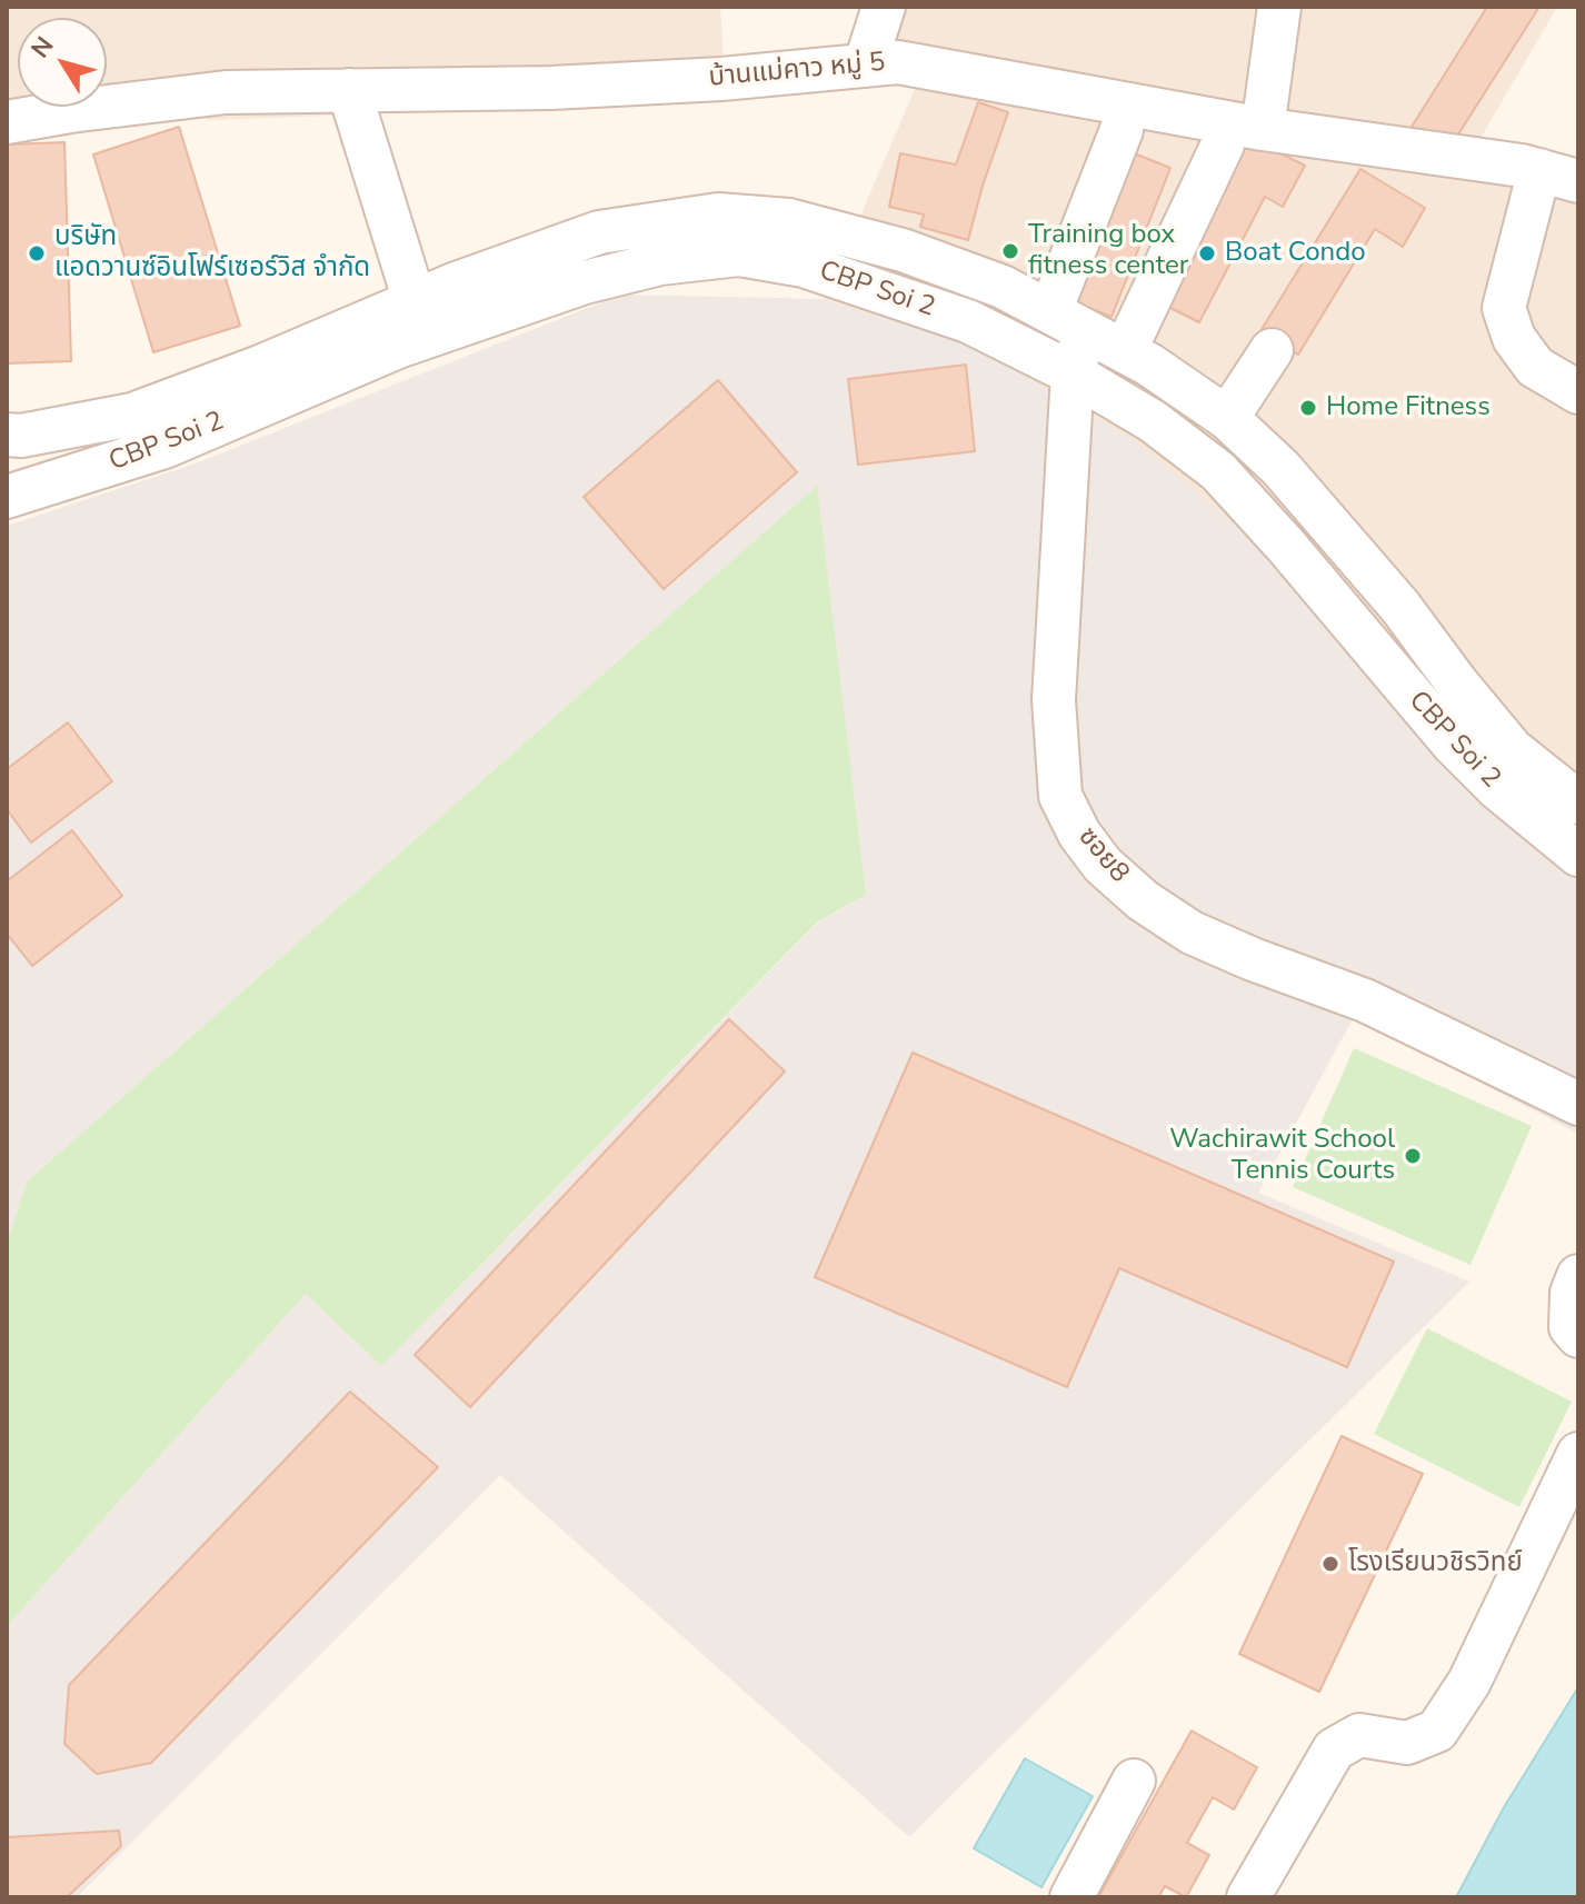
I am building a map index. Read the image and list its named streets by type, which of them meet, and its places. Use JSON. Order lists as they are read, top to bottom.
{
  "streets": {
    "street": ["บ้านแม่คาว หมู่ 5", "CBP Soi 2", "ซอย8"]
  },
  "crossings": [
    ["CBP Soi 2", "ซอย8"]
  ],
  "places": [
    "Training box fitness center",
    "บริษัท แอดวานซ์อินโฟร์เซอร์วิส จำกัด",
    "Boat Condo",
    "Home Fitness",
    "Wachirawit School Tennis Courts",
    "โรงเรียนวชิรวิทย์"
  ],
  "north": "top left"
}
